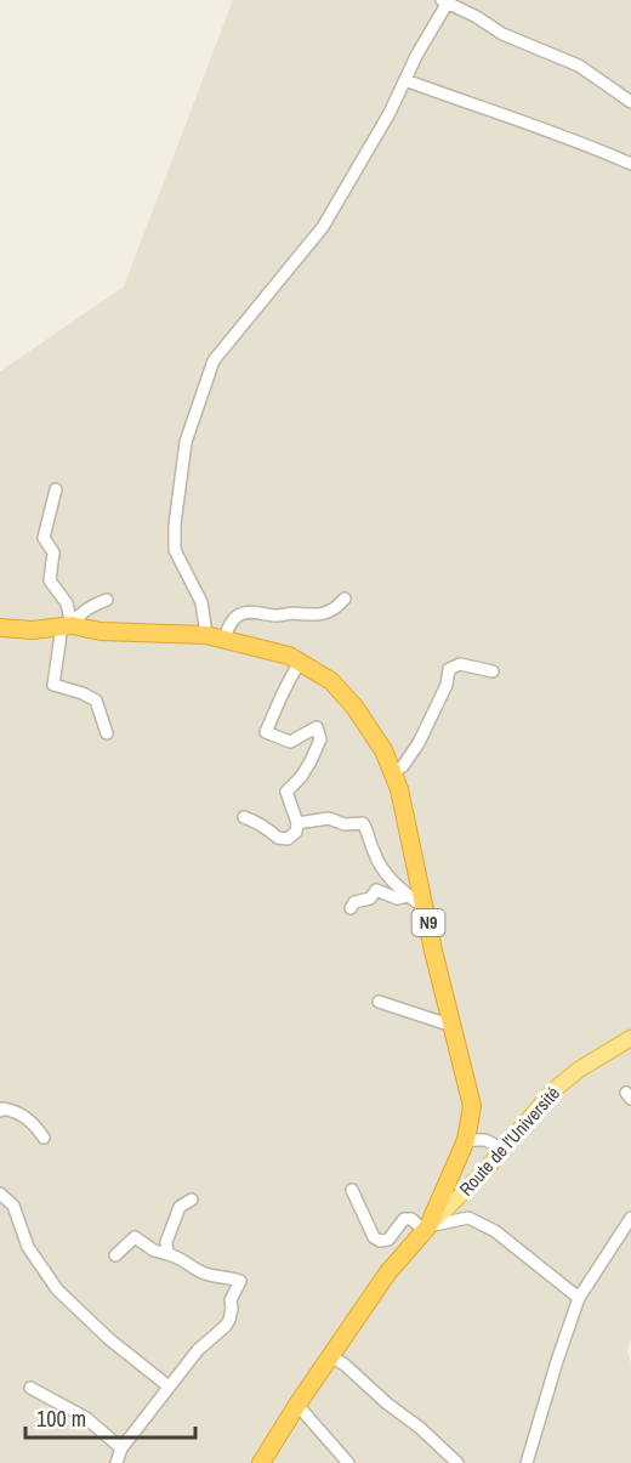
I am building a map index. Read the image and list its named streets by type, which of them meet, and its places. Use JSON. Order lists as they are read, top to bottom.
{
  "streets": {
    "highway": ["N9"],
    "main road": ["Route de l'Université"]
  },
  "crossings": [
    ["N9", "Route de l'Université"]
  ],
  "scale_bar": "100 m"
}
